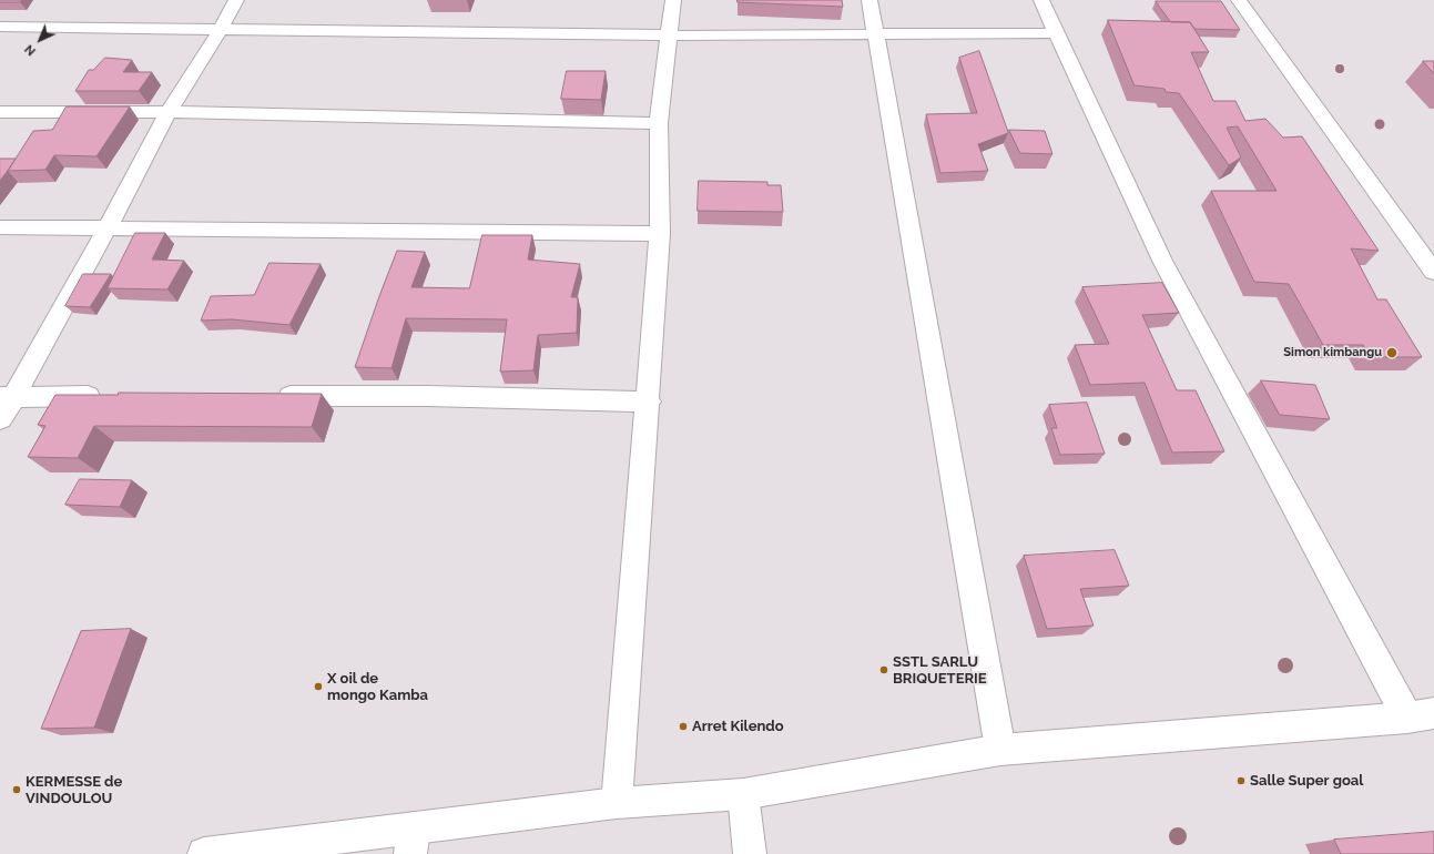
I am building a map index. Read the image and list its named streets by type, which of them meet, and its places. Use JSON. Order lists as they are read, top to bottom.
{
  "places": [
    "Simon kimbangu",
    "SSTL SARLU BRIQUETERIE",
    "X oil de mongo Kamba",
    "Arret Kilendo",
    "Salle Super goal",
    "KERMESSE de VINDOULOU"
  ],
  "north": "bottom left"
}
